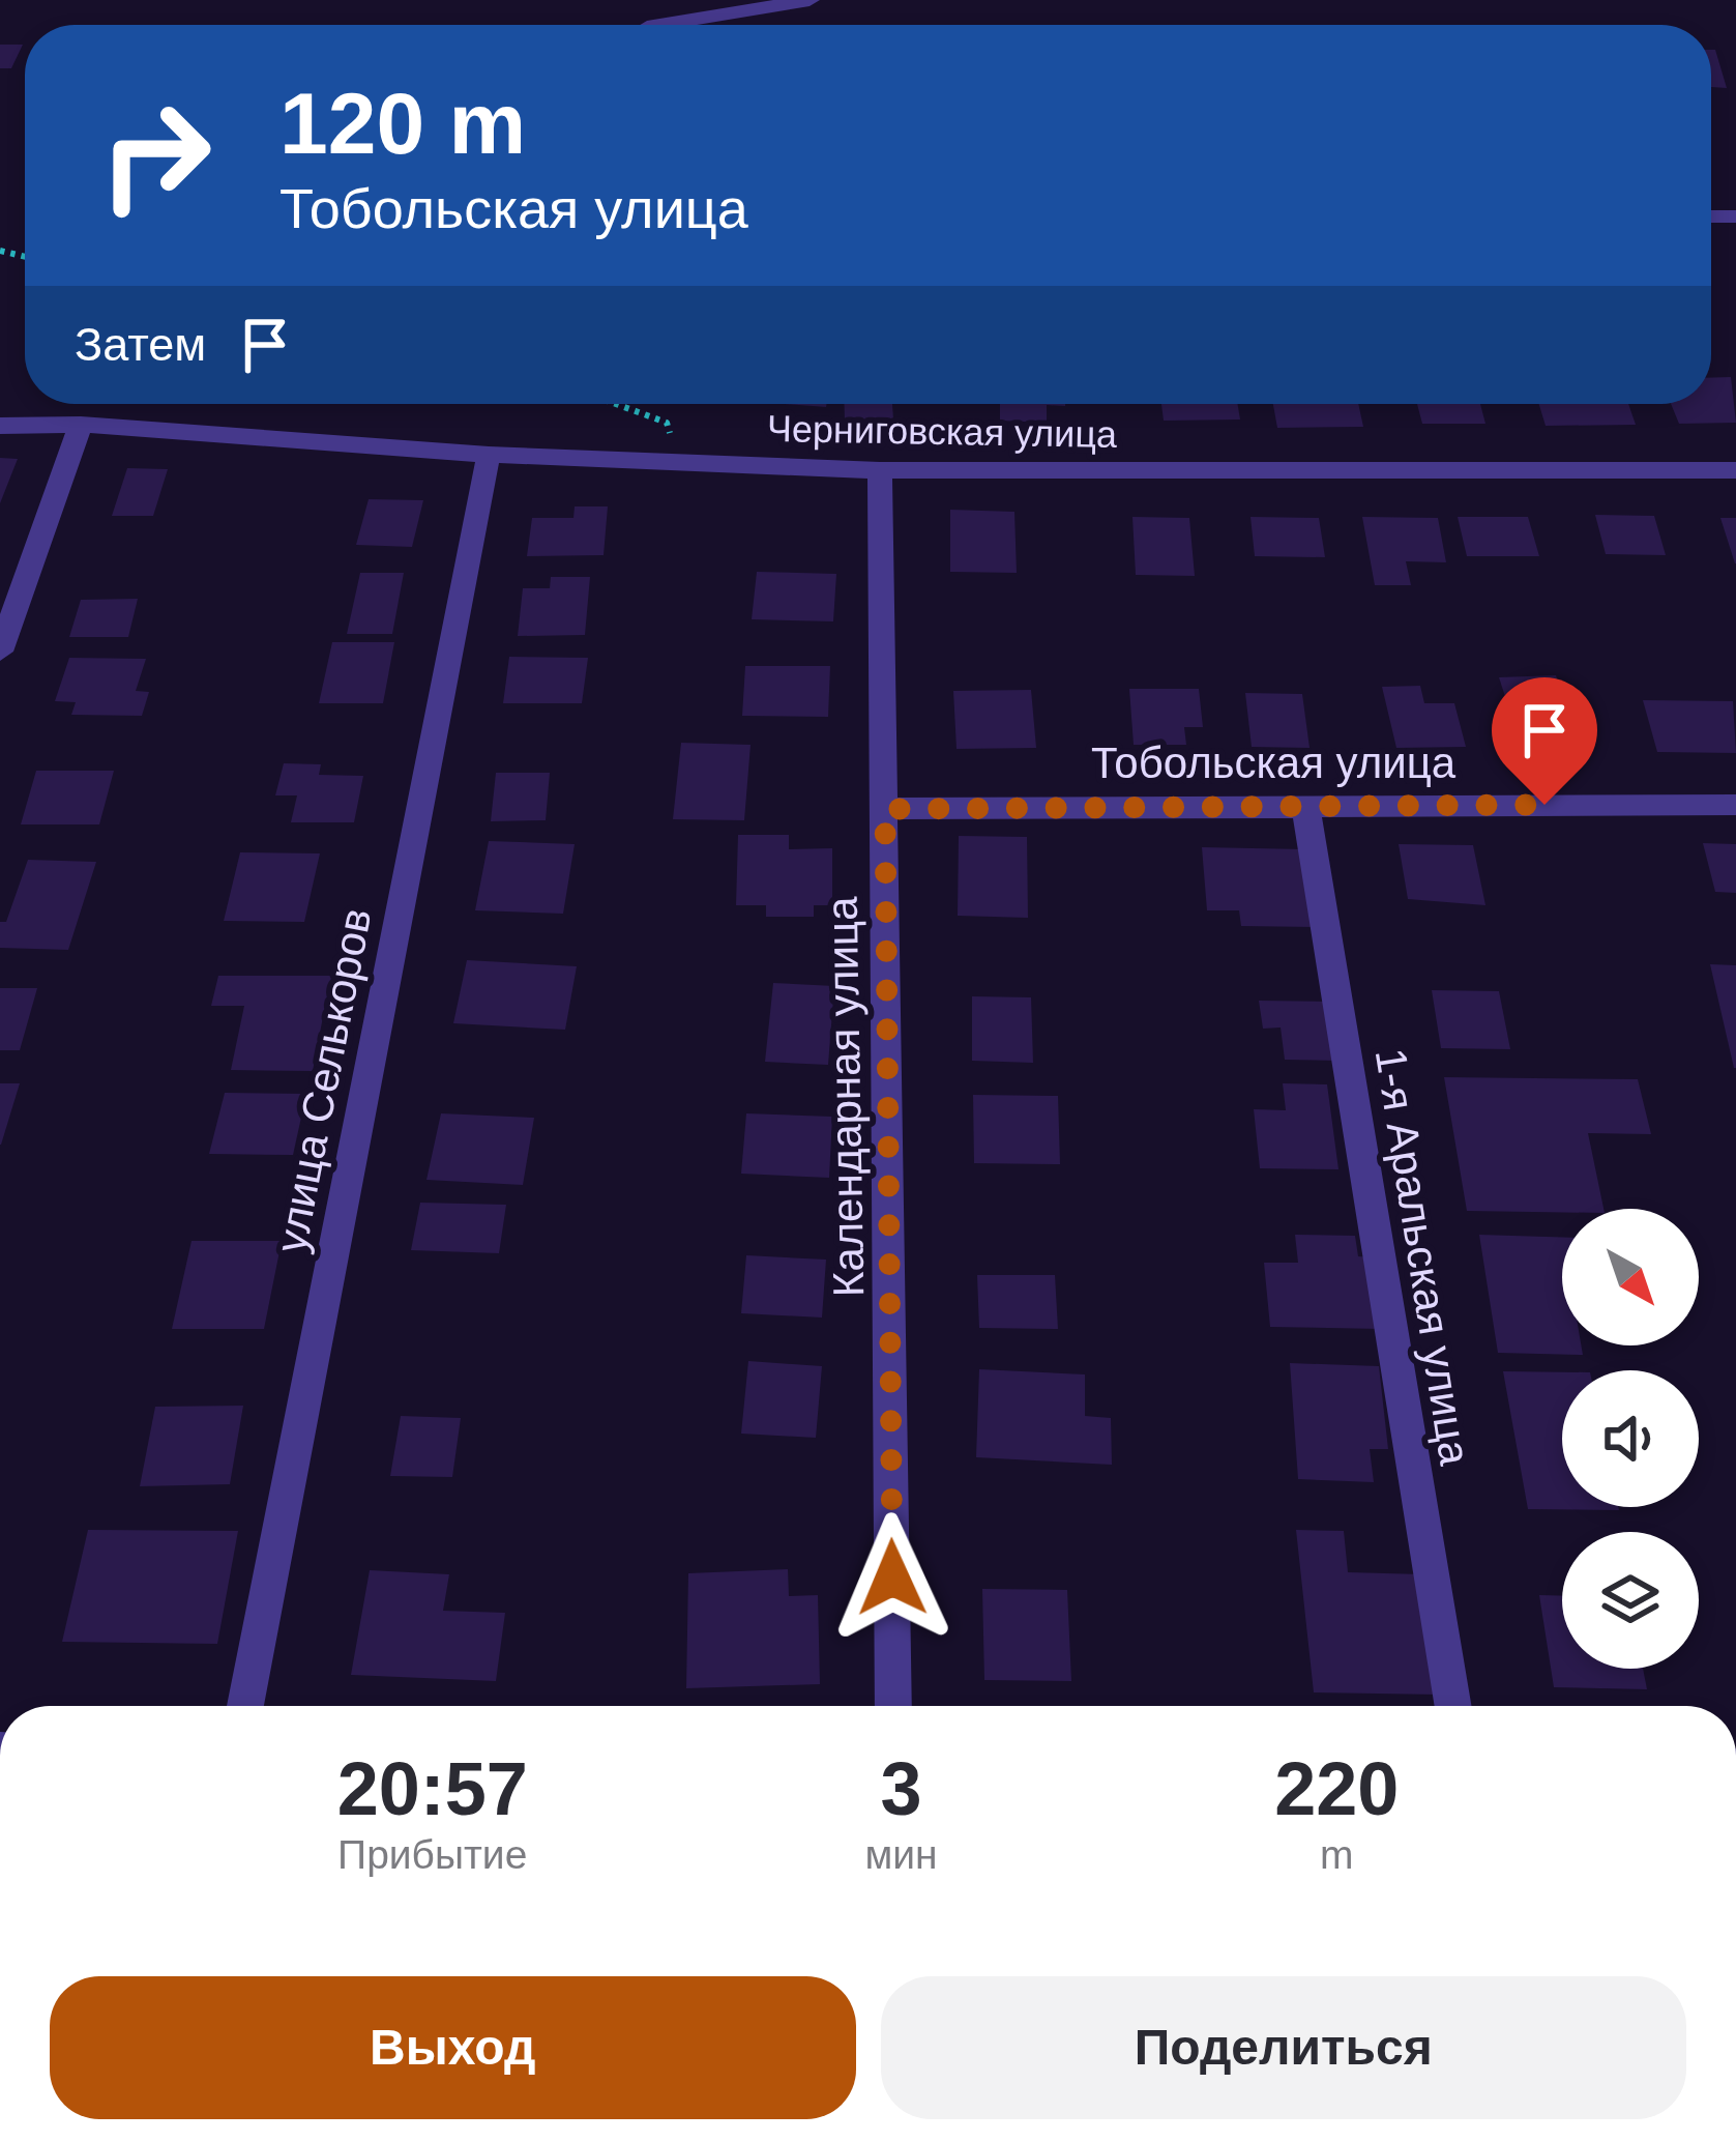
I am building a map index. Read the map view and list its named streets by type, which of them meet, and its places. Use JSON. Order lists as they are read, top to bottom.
{
  "streets": {
    "street": [
      "Черниговская улица",
      "Тобольская улица",
      "улица Селькоров",
      "Календарная улица",
      "1-я Аральская улица"
    ]
  },
  "crossings": [
    ["Черниговская улица", "улица Селькоров"],
    ["Черниговская улица", "Календарная улица"],
    ["Тобольская улица", "Календарная улица"],
    ["Тобольская улица", "1-я Аральская улица"]
  ],
  "north": "bottom right",
  "page": {
    "turn": ["120 m", "Тобольская улица"],
    "then": "Затем",
    "eta": [
      "20:57",
      "Прибытие",
      "3",
      "мин",
      "220",
      "m"
    ],
    "buttons": ["Выход", "Поделиться"]
  }
}
